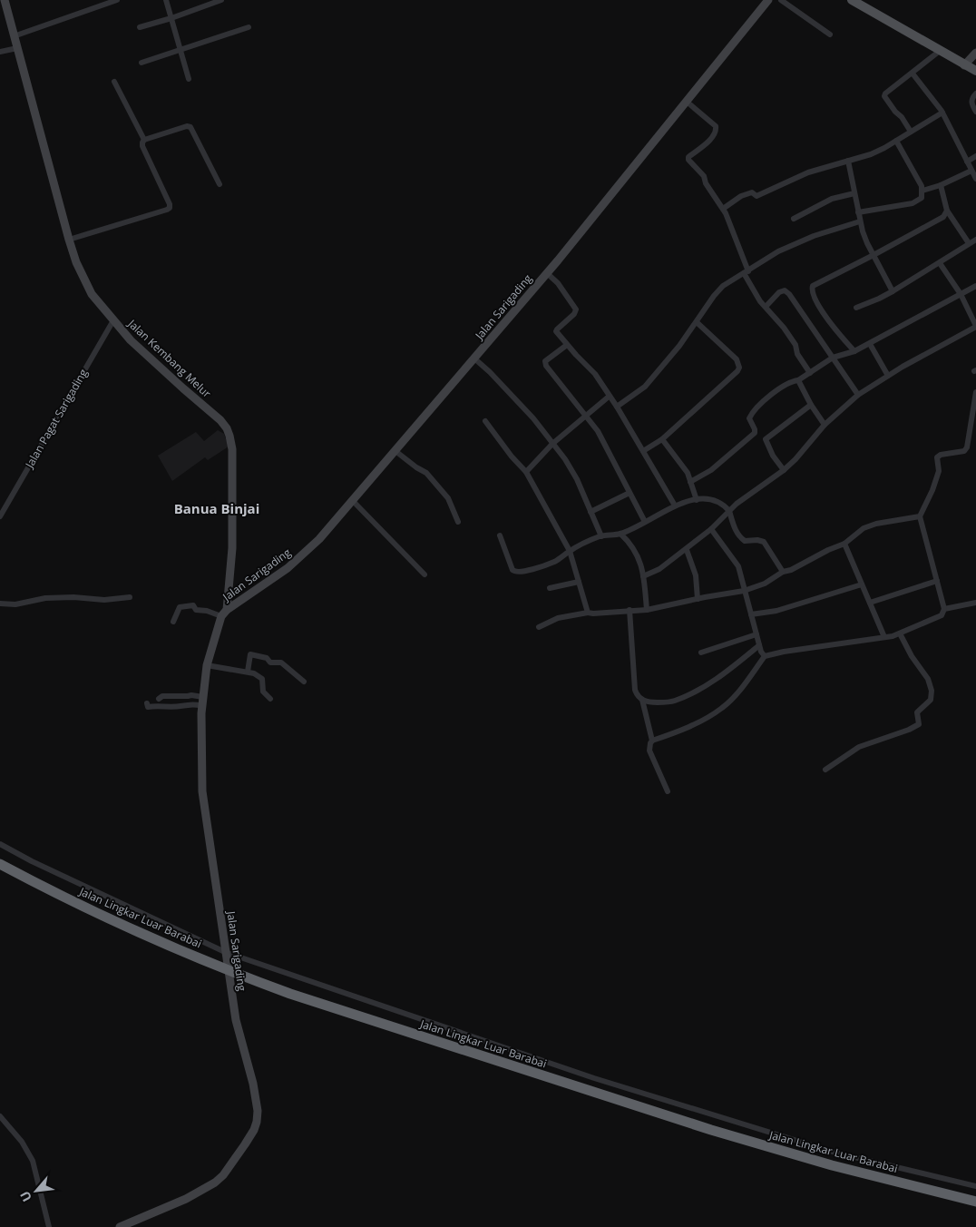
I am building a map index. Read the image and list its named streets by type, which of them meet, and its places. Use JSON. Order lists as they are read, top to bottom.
{
  "streets": {
    "highway": ["Jalan Lingkar Luar Barabai"],
    "street": ["Jalan Sarigading", "Jalan Kembang Melur", "Jalan Pagat Sarigading"]
  },
  "crossings": [
    ["Jalan Sarigading", "Jalan Kembang Melur"],
    ["Jalan Sarigading", "Jalan Lingkar Luar Barabai"],
    ["Jalan Kembang Melur", "Jalan Pagat Sarigading"]
  ],
  "districts": ["Banua Binjai"],
  "north": "bottom left"
}
